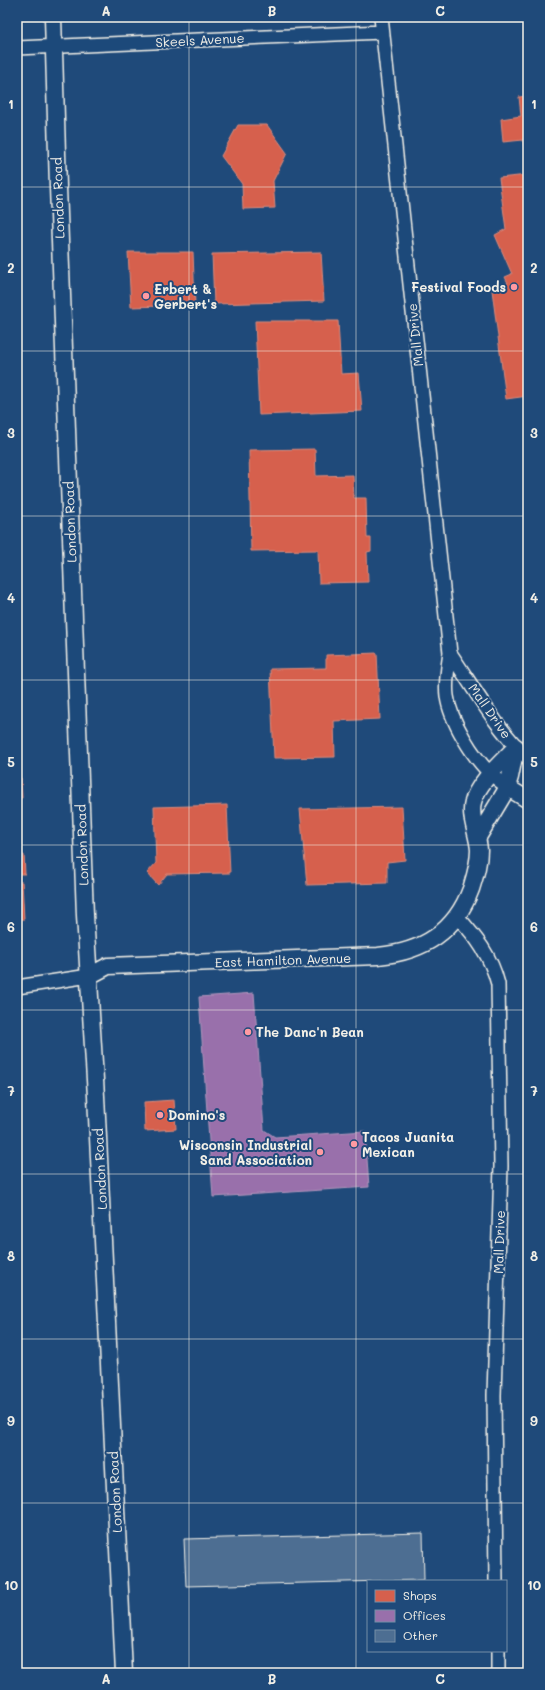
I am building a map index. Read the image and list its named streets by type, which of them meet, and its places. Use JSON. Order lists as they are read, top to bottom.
{
  "streets": {
    "street": [
      "Skeels Avenue",
      "London Road",
      "Mall Drive",
      "East Hamilton Avenue"
    ]
  },
  "crossings": [
    ["Skeels Avenue", "London Road"],
    ["Skeels Avenue", "Mall Drive"],
    ["London Road", "East Hamilton Avenue"],
    ["Mall Drive", "East Hamilton Avenue"]
  ],
  "places": [
    "Festival Foods",
    "Erbert & Gerbert's",
    "The Danc'n Bean",
    "Domino's",
    "Tacos Juanita Mexican",
    "Wisconsin Industrial Sand Association"
  ],
  "legend": ["Shops", "Offices", "Other"],
  "grid": {
    "columns": ["A", "B", "C"],
    "rows": [
      "1",
      "2",
      "3",
      "4",
      "5",
      "6",
      "7",
      "8",
      "9",
      "10"
    ]
  }
}
